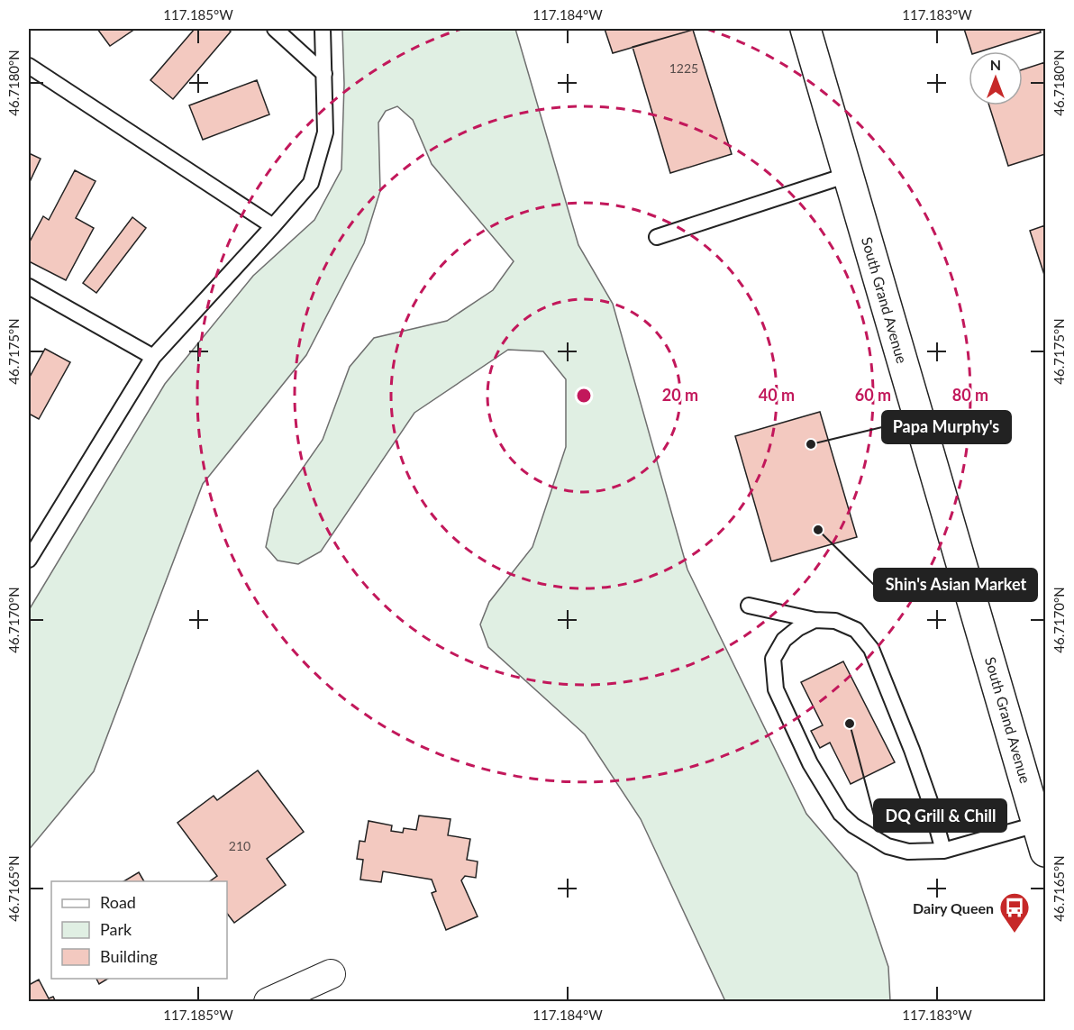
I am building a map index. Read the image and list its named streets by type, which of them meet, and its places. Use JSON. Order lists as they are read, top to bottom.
{
  "streets": {
    "main road": ["South Grand Avenue"]
  },
  "places": {
    "other": ["Papa Murphy's", "Shin's Asian Market", "DQ Grill & Chill"],
    "bus stop": ["Dairy Queen"]
  },
  "house_numbers": ["1225", "210"],
  "legend": ["Road", "Park", "Building"],
  "north": "top",
  "coordinates": [
    "117.185°W",
    "117.184°W",
    "117.183°W",
    "46.7180°N",
    "46.7175°N",
    "46.7170°N",
    "46.7165°N"
  ],
  "rings": [
    "20 m",
    "40 m",
    "60 m",
    "80 m"
  ]
}
